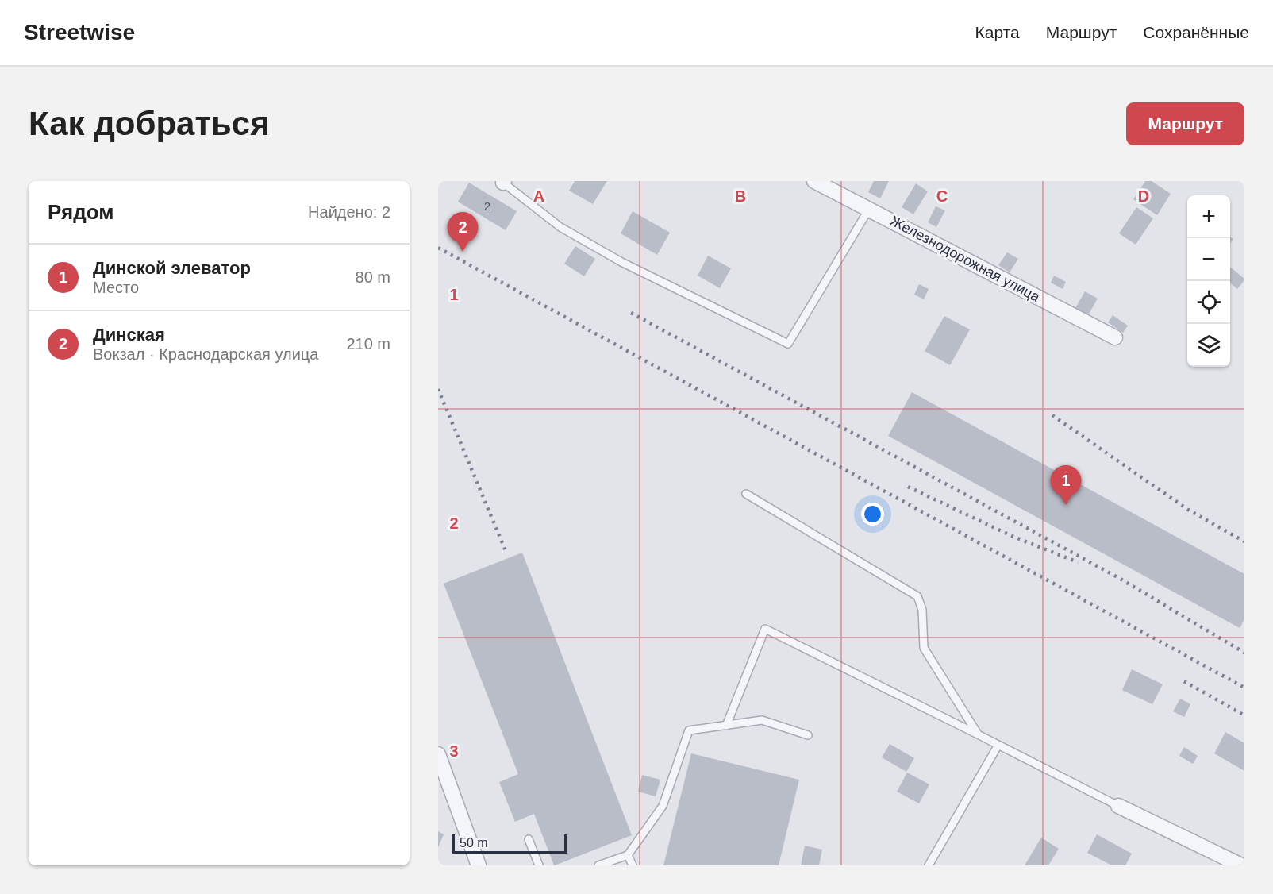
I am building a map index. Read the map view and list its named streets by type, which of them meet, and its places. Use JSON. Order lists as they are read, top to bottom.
{
  "streets": {
    "street": ["Железнодорожная улица"]
  },
  "house_numbers": ["2"],
  "scale_bar": "50 m",
  "page": {
    "header": "Streetwise",
    "nav": ["Карта", "Маршрут", "Сохранённые"],
    "buttons": "Маршрут",
    "title": "Как добраться",
    "heading": ["Рядом", "Найдено: 2"],
    "map_buttons": ["+", "−"],
    "pins": ["2", "1"],
    "list": [
      {
        "mark": "1",
        "name": "Динской элеватор",
        "note": "Место",
        "value": "80 m"
      },
      {
        "mark": "2",
        "name": "Динская",
        "note": "Вокзал · Краснодарская улица",
        "value": "210 m"
      }
    ],
    "scale": "50 m"
  },
  "grid": {
    "columns": [
      "A",
      "B",
      "C",
      "D"
    ],
    "rows": ["1", "2", "3"]
  }
}
